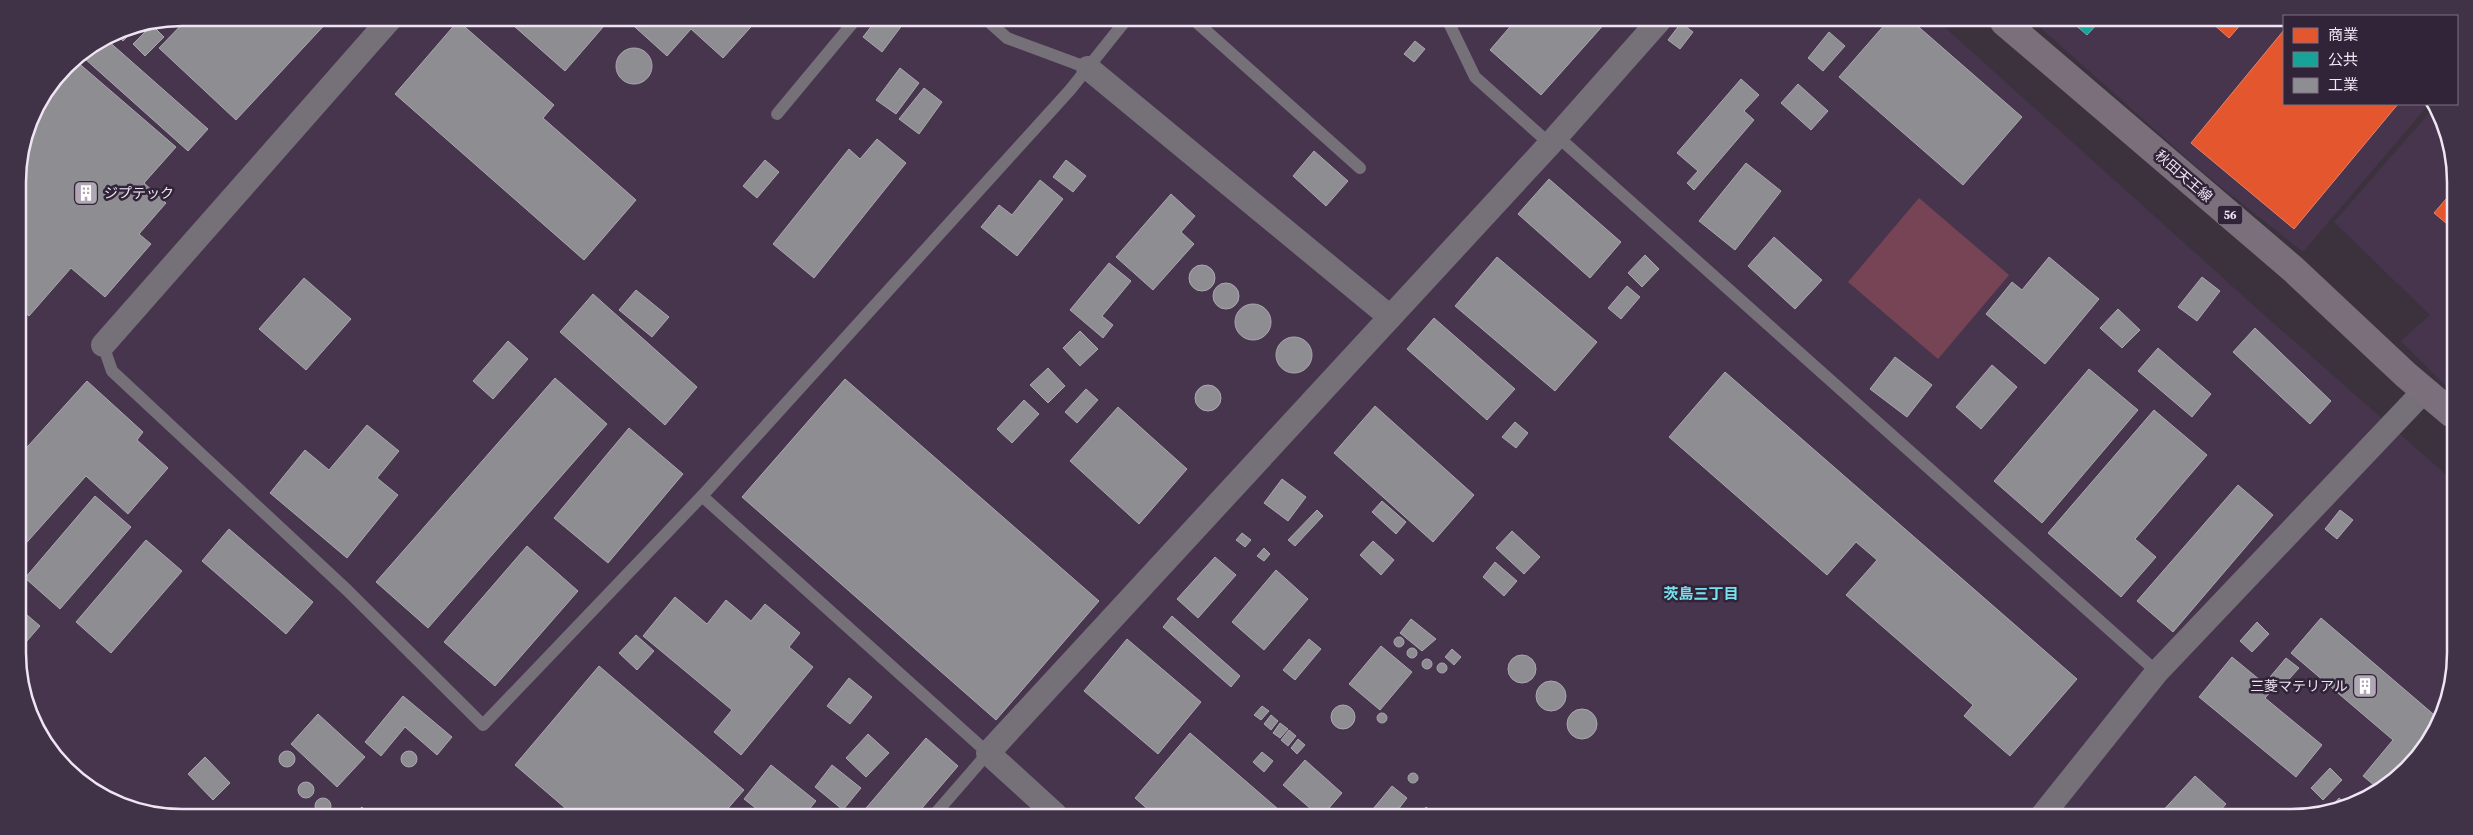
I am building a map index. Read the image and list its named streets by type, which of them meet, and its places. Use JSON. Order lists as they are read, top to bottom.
{
  "streets": {
    "main road": ["秋田天王線", "56"]
  },
  "districts": ["茨島三丁目"],
  "places": {
    "building": ["ジプテック", "三菱マテリアル"]
  },
  "legend": ["商業", "公共", "工業"]
}
